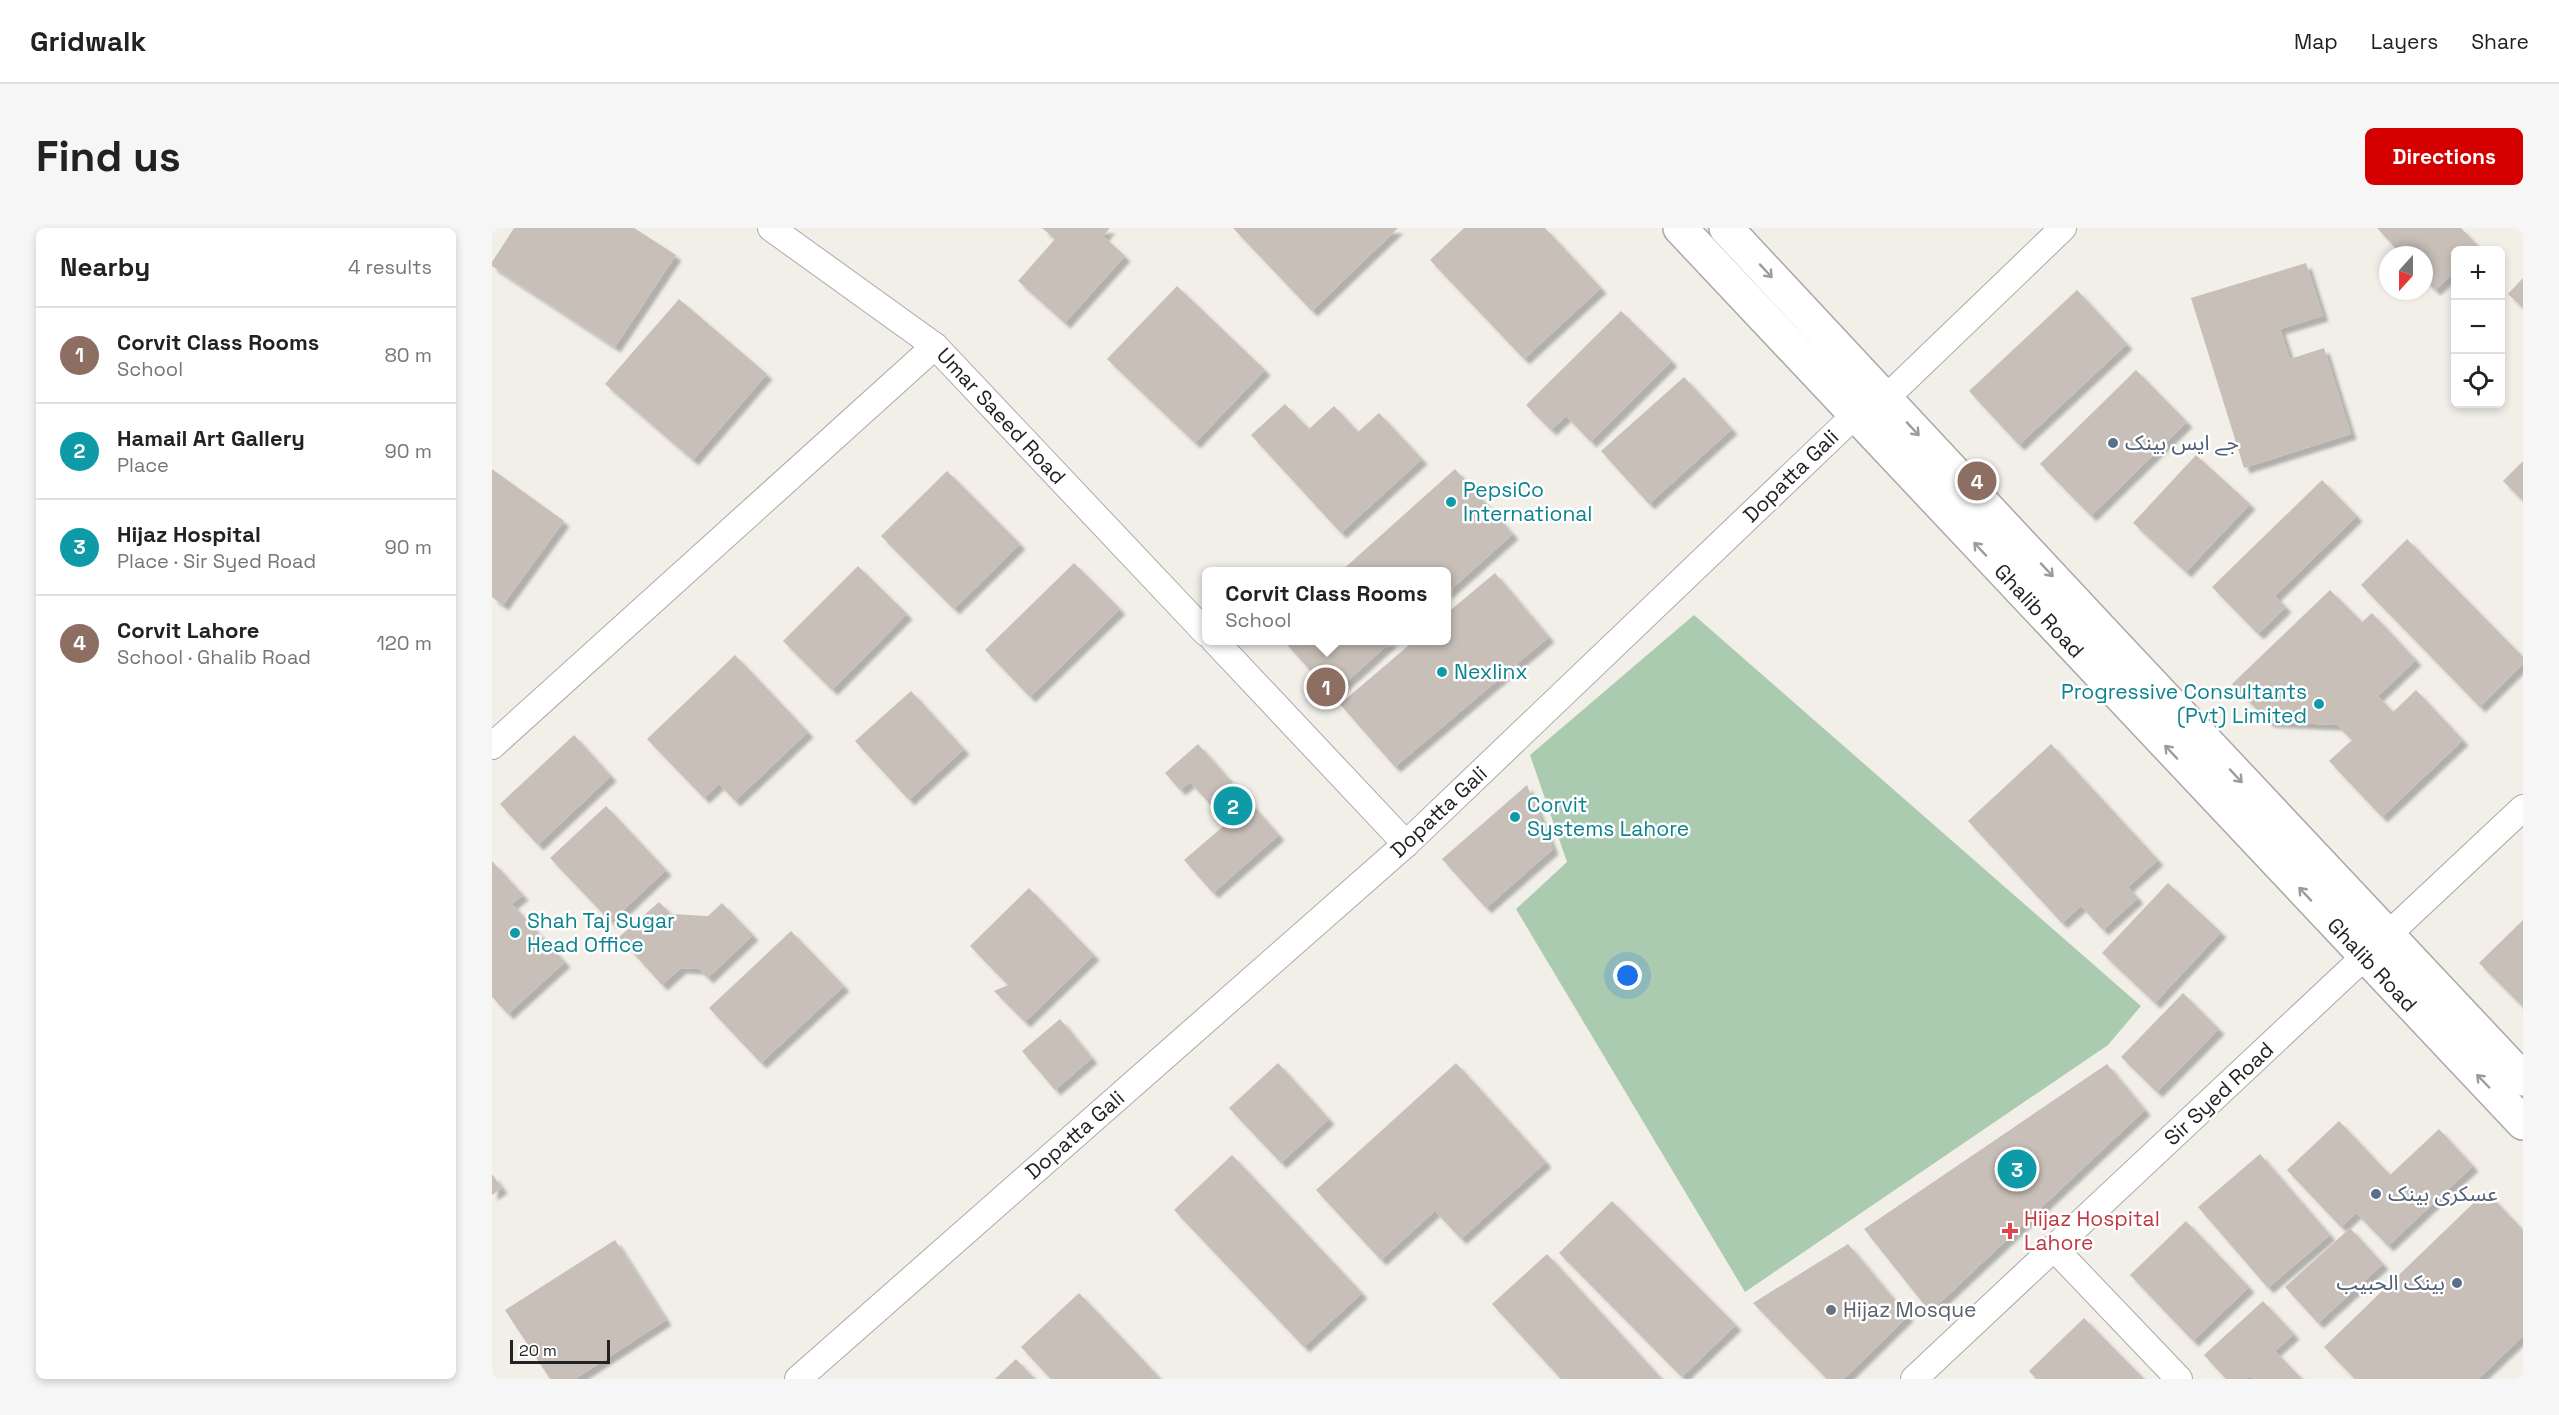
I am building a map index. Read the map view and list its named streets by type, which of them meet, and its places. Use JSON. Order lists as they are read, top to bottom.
{
  "streets": {
    "street": [
      "Umar Saeed Road",
      "Dopatta Gali",
      "Ghalib Road",
      "Sir Syed Road"
    ]
  },
  "crossings": [
    ["Dopatta Gali", "Ghalib Road"],
    ["Ghalib Road", "Sir Syed Road"]
  ],
  "places": {
    "other": [
      "جے ایس بینک",
      "PepsiCo International",
      "Nexlinx",
      "Progressive Consultants (Pvt) Limited",
      "Corvit Systems Lahore",
      "Shah Taj Sugar Head Office",
      "عسکری بینک",
      "بينک الحبيب",
      "Hijaz Mosque"
    ],
    "health": ["Hijaz Hospital Lahore"]
  },
  "scale_bar": "20 m",
  "north": "bottom",
  "page": {
    "header": "Gridwalk",
    "nav": ["Map", "Layers", "Share"],
    "buttons": "Directions",
    "title": "Find us",
    "heading": ["Nearby", "4 results"],
    "map_buttons": ["+", "−"],
    "list": [
      {
        "mark": "1",
        "name": "Corvit Class Rooms",
        "note": "School",
        "value": "80 m"
      },
      {
        "mark": "2",
        "name": "Hamail Art Gallery",
        "note": "Place",
        "value": "90 m"
      },
      {
        "mark": "3",
        "name": "Hijaz Hospital",
        "note": "Place · Sir Syed Road",
        "value": "90 m"
      },
      {
        "mark": "4",
        "name": "Corvit Lahore",
        "note": "School · Ghalib Road",
        "value": "120 m"
      }
    ],
    "pins": [
      "4",
      "1",
      "2",
      "3"
    ],
    "popup": ["Corvit Class Rooms", "School"],
    "scale": "20 m"
  }
}
